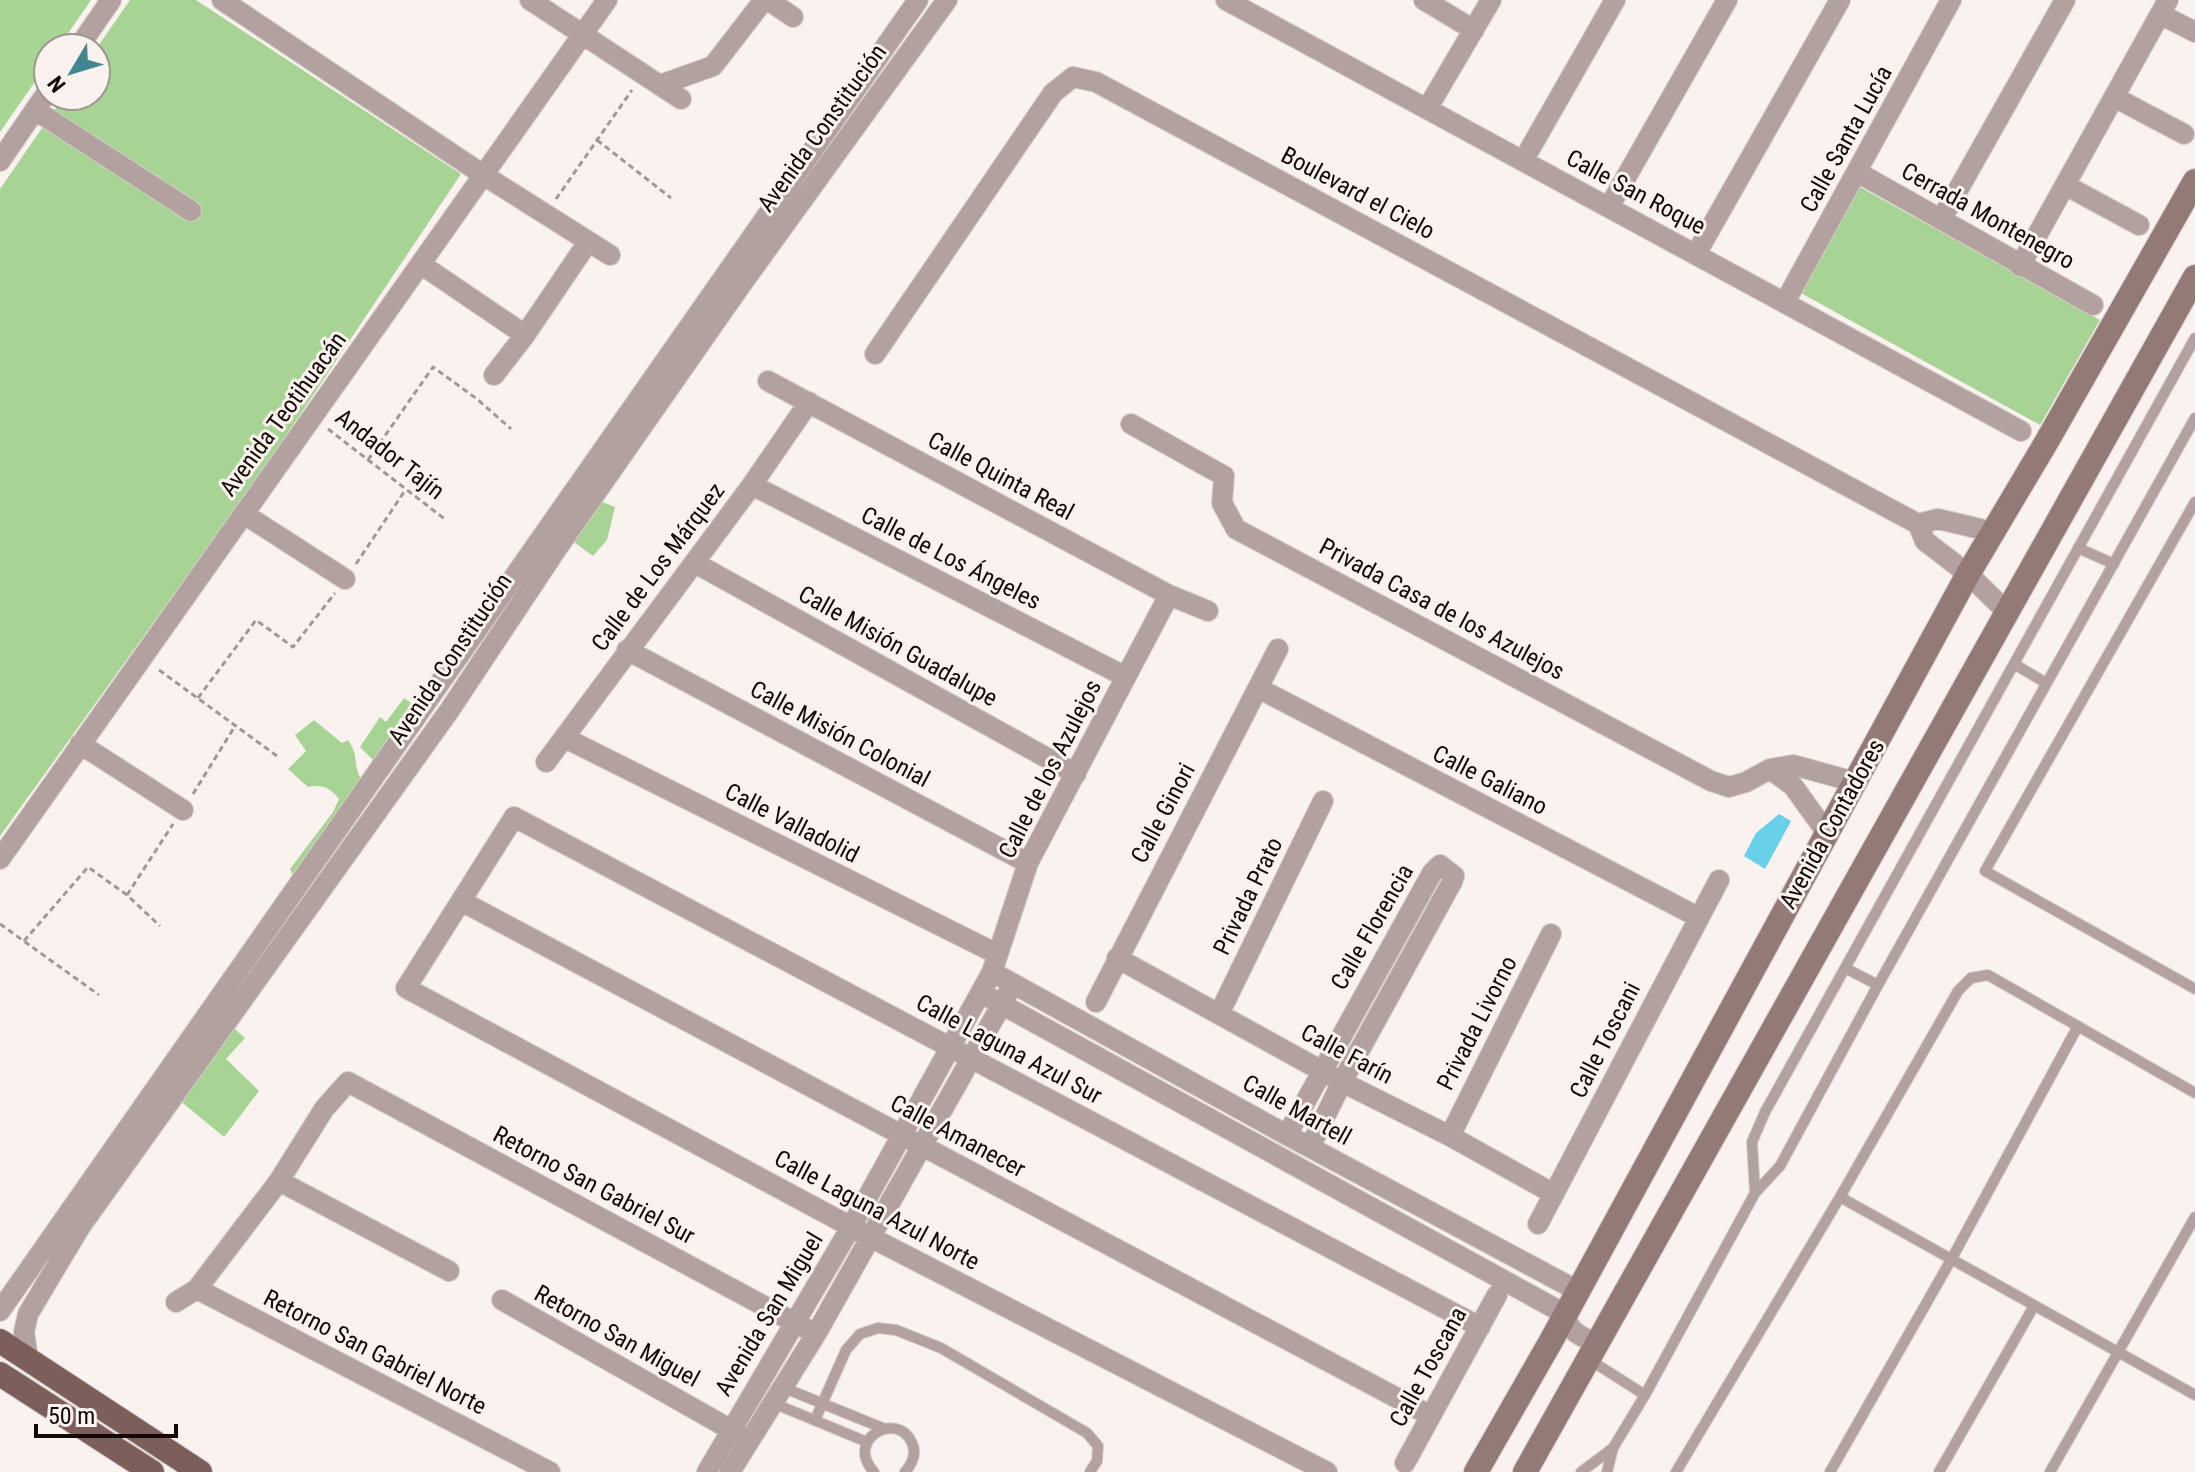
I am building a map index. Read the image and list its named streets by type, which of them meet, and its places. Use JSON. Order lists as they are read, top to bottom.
{
  "streets": {
    "main road": ["Avenida Contadores"],
    "street": [
      "Avenida Constitución",
      "Calle Santa Lucía",
      "Calle San Roque",
      "Boulevard el Cielo",
      "Cerrada Montenegro",
      "Avenida Teotihuacán",
      "Calle Quinta Real",
      "Calle de Los Ángeles",
      "Calle de Los Márquez",
      "Privada Casa de los Azulejos",
      "Calle Misión Guadalupe",
      "Calle Misión Colonial",
      "Calle de los Azulejos",
      "Calle Galiano",
      "Calle Ginori",
      "Calle Valladolid",
      "Privada Prato",
      "Calle Florencia",
      "Privada Livorno",
      "Calle Toscani",
      "Calle Laguna Azul Sur",
      "Calle Farín",
      "Calle Martell",
      "Calle Amanecer",
      "Retorno San Gabriel Sur",
      "Calle Laguna Azul Norte",
      "Avenida San Miguel",
      "Retorno San Miguel",
      "Retorno San Gabriel Norte",
      "Calle Toscana"
    ],
    "path": ["Andador Tajín"]
  },
  "crossings": [
    ["Calle Santa Lucía", "Calle San Roque"],
    ["Calle Santa Lucía", "Cerrada Montenegro"],
    ["Boulevard el Cielo", "Avenida Contadores"],
    ["Avenida Teotihuacán", "Andador Tajín"],
    ["Calle Quinta Real", "Calle de Los Márquez"],
    ["Calle Quinta Real", "Calle de los Azulejos"],
    ["Calle de Los Ángeles", "Calle de Los Márquez"],
    ["Calle de Los Ángeles", "Calle de los Azulejos"],
    ["Calle de Los Márquez", "Calle Misión Guadalupe"],
    ["Calle de Los Márquez", "Calle Misión Colonial"],
    ["Calle de Los Márquez", "Calle Valladolid"],
    ["Calle Misión Guadalupe", "Calle de los Azulejos"],
    ["Calle Misión Colonial", "Calle de los Azulejos"],
    ["Calle de los Azulejos", "Calle Valladolid"],
    ["Calle de los Azulejos", "Calle Martell"],
    ["Calle de los Azulejos", "Avenida San Miguel"],
    ["Calle Galiano", "Calle Ginori"],
    ["Calle Galiano", "Calle Toscani"],
    ["Calle Ginori", "Calle Farín"],
    ["Calle Valladolid", "Calle Martell"],
    ["Calle Valladolid", "Avenida San Miguel"],
    ["Avenida Contadores", "Calle Martell"],
    ["Privada Prato", "Calle Farín"],
    ["Calle Florencia", "Calle Farín"],
    ["Calle Florencia", "Calle Martell"],
    ["Privada Livorno", "Calle Farín"],
    ["Calle Toscani", "Calle Farín"],
    ["Calle Laguna Azul Sur", "Calle Amanecer"],
    ["Calle Laguna Azul Sur", "Calle Laguna Azul Norte"],
    ["Calle Laguna Azul Sur", "Avenida San Miguel"],
    ["Calle Laguna Azul Sur", "Calle Toscana"],
    ["Calle Martell", "Avenida San Miguel"],
    ["Calle Amanecer", "Calle Laguna Azul Norte"],
    ["Calle Amanecer", "Avenida San Miguel"],
    ["Calle Amanecer", "Calle Toscana"],
    ["Retorno San Gabriel Sur", "Avenida San Miguel"],
    ["Calle Laguna Azul Norte", "Avenida San Miguel"],
    ["Avenida San Miguel", "Retorno San Miguel"]
  ],
  "scale_bar": "50 m",
  "north": "bottom left"
}
